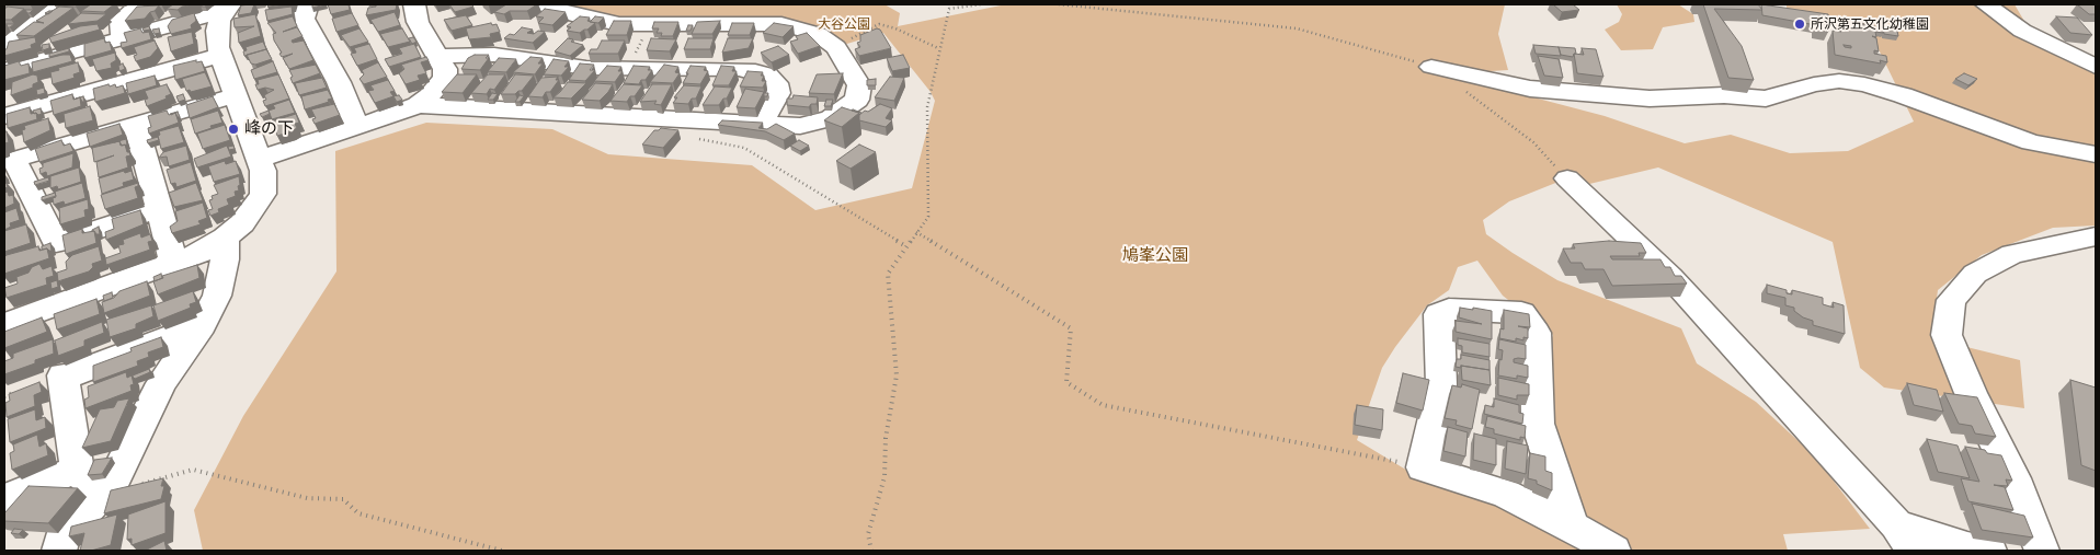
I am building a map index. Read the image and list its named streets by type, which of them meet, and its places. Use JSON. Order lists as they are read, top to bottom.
{
  "parks": ["大谷公園", "鳩峯公園"],
  "places": ["所沢第五文化幼稚園", "峰の下"]
}
